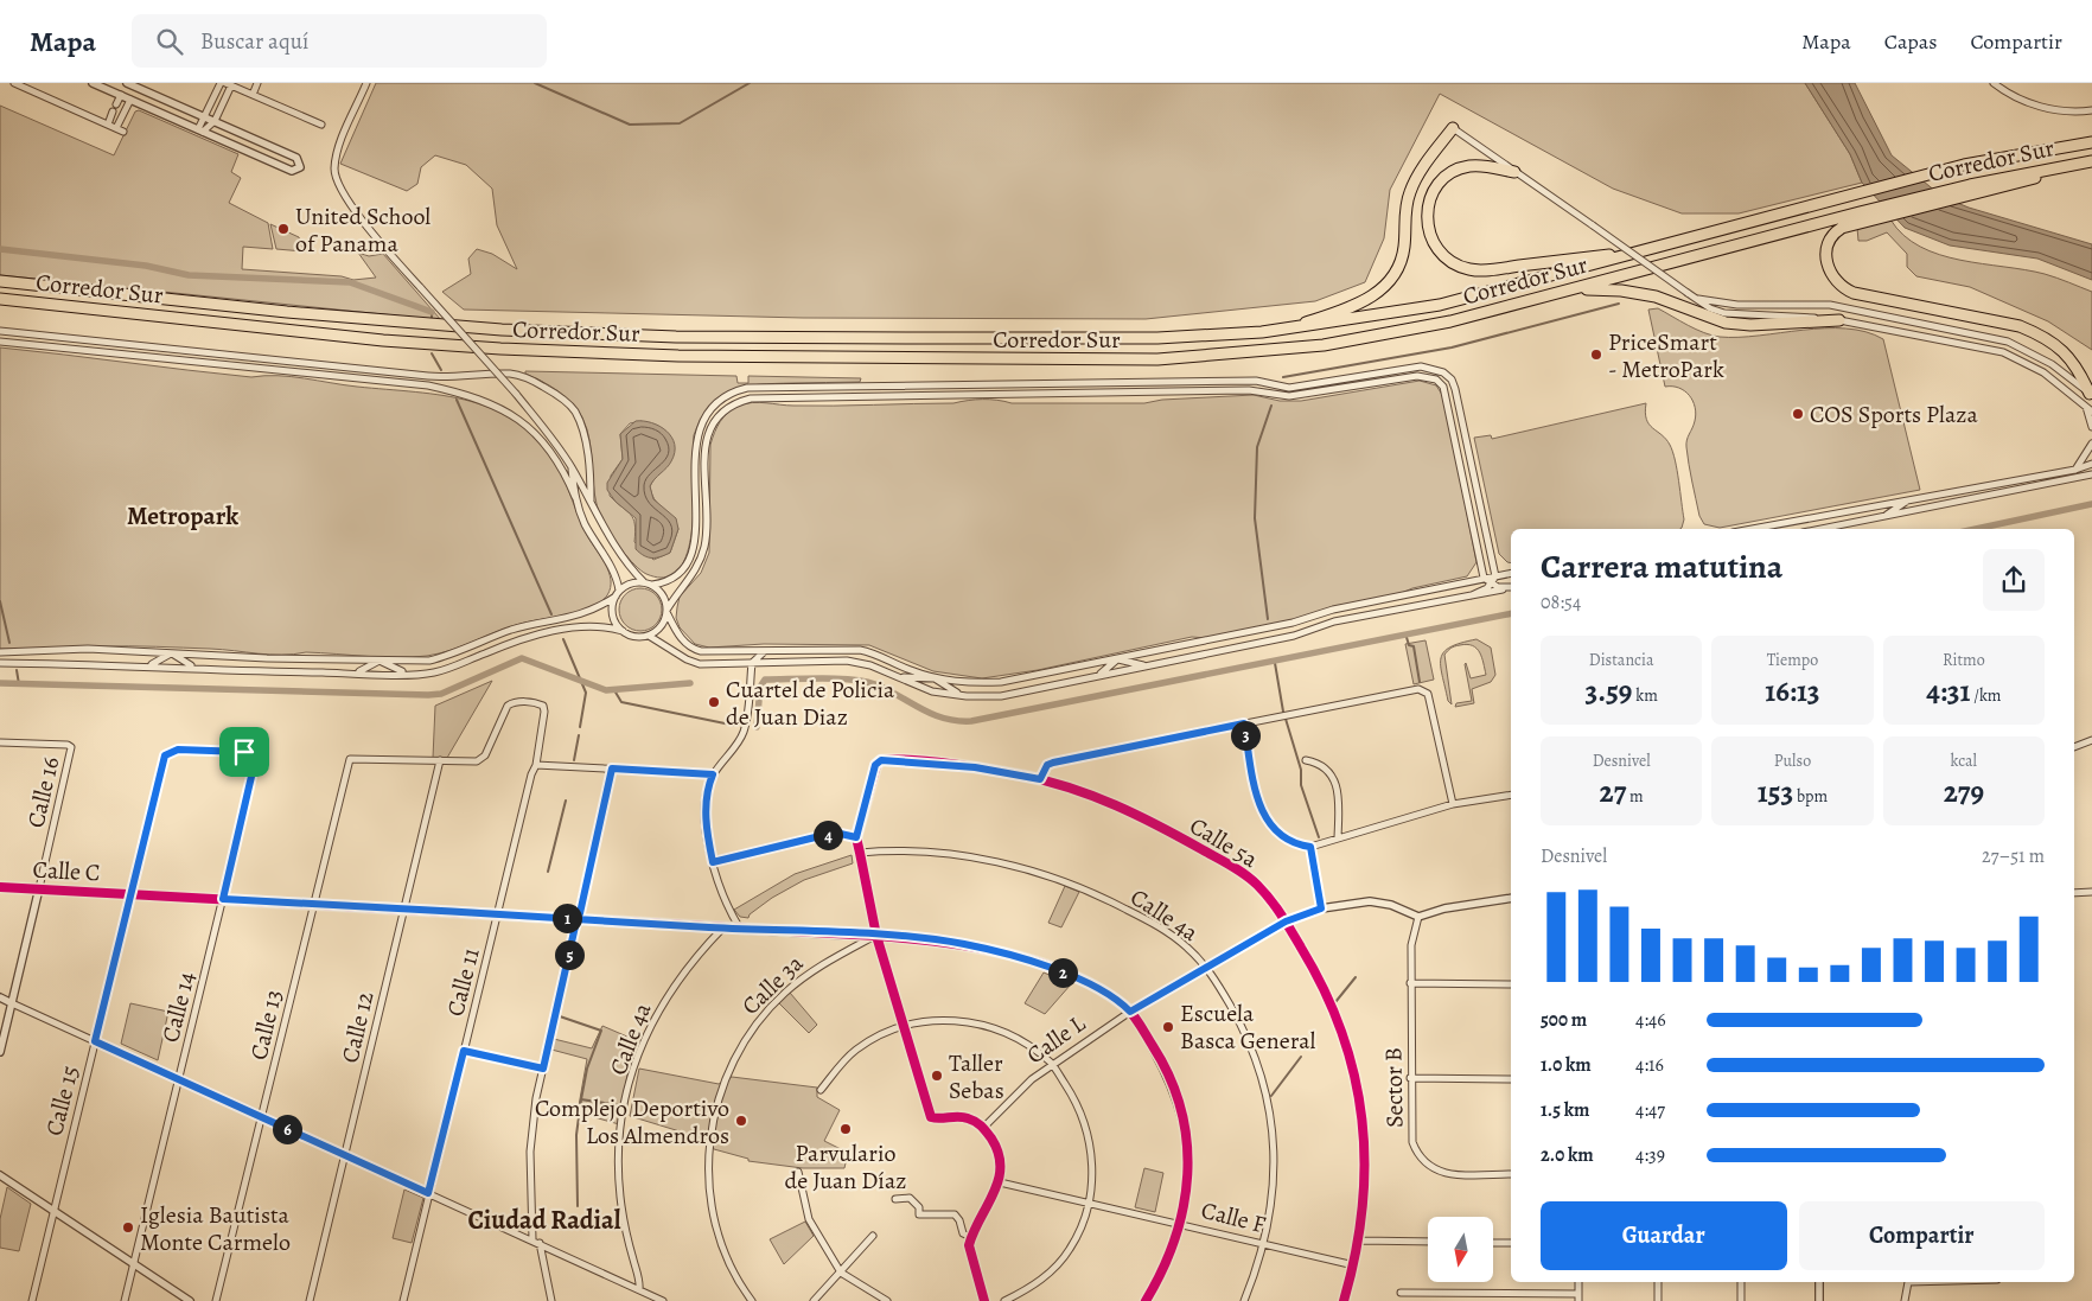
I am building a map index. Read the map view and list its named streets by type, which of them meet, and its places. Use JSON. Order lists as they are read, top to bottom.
{
  "streets": {
    "highway": ["Corredor Sur"],
    "street": [
      "Calle 16",
      "Calle 5a",
      "Calle C",
      "Calle 4a",
      "Calle 11",
      "Calle 3a",
      "Calle 14",
      "Calle 13",
      "Calle 12",
      "Calle L",
      "Sector B",
      "Calle 15",
      "Calle F"
    ]
  },
  "crossings": [
    ["Calle 16", "Calle C"],
    ["Calle 5a", "Calle L"],
    ["Calle 5a", "Calle F"],
    ["Calle C", "Calle 4a"],
    ["Calle C", "Calle 11"],
    ["Calle C", "Calle 3a"],
    ["Calle C", "Calle 14"],
    ["Calle C", "Calle 13"],
    ["Calle C", "Calle 12"],
    ["Calle C", "Calle 15"],
    ["Calle 4a", "Calle L"],
    ["Calle 4a", "Calle F"],
    ["Calle 11", "Calle 13"],
    ["Calle 11", "Calle 12"],
    ["Calle 14", "Calle 15"],
    ["Calle 13", "Calle 12"],
    ["Calle L", "Sector B"]
  ],
  "districts": ["Metropark", "Ciudad Radial"],
  "places": [
    "United School of Panama",
    "PriceSmart - MetroPark",
    "COS Sports Plaza",
    "Cuartel de Policia de Juan Diaz",
    "Escuela Basca General",
    "Taller Sebas",
    "Complejo Deportivo Los Almendros",
    "Parvulario de Juan Díaz",
    "Iglesia Bautista Monte Carmelo"
  ],
  "north": "bottom",
  "page": {
    "header": "Mapa",
    "search": "Buscar aquí",
    "nav": ["Mapa", "Capas", "Compartir"],
    "heading": ["Carrera matutina", "08:54"],
    "stats": [
      ["Distancia", "3.59 km"],
      ["Tiempo", "16:13"],
      ["Ritmo", "4:31 /km"],
      ["Desnivel", "27 m"],
      ["Pulso", "153 bpm"],
      ["kcal", "279"]
    ],
    "pins": [
      "3",
      "4",
      "1",
      "5",
      "2",
      "6"
    ],
    "chart": ["Desnivel", "27–51 m"],
    "list": [
      {
        "name": "500 m",
        "note": "4:46"
      },
      {
        "name": "1.0 km",
        "note": "4:16"
      },
      {
        "name": "1.5 km",
        "note": "4:47"
      },
      {
        "name": "2.0 km",
        "note": "4:39"
      }
    ],
    "buttons": ["Guardar", "Compartir"]
  }
}
